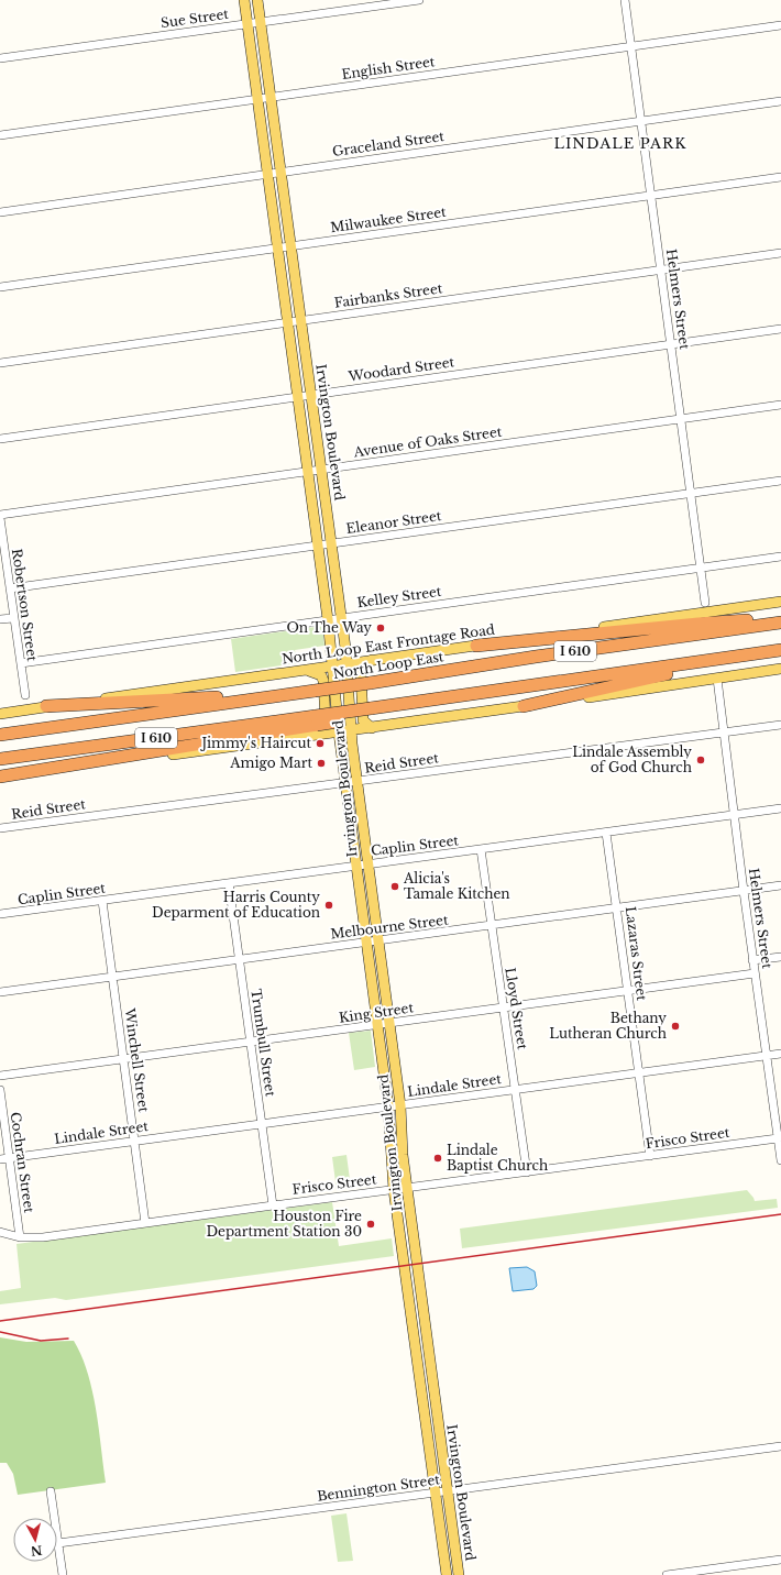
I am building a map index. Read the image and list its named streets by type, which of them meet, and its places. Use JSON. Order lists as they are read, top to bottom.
{
  "streets": {
    "highway": ["I 610", "North Loop East"],
    "main road": ["Irvington Boulevard", "North Loop East Frontage Road"],
    "street": [
      "Sue Street",
      "English Street",
      "Graceland Street",
      "Milwaukee Street",
      "Fairbanks Street",
      "Helmers Street",
      "Woodard Street",
      "Avenue of Oaks Street",
      "Eleanor Street",
      "Kelley Street",
      "Robertson Street",
      "Reid Street",
      "Caplin Street",
      "Melbourne Street",
      "Lazaras Street",
      "Lloyd Street",
      "King Street",
      "Trumbull Street",
      "Winchell Street",
      "Lindale Street",
      "Frisco Street",
      "Cochran Street",
      "Bennington Street"
    ]
  },
  "crossings": [
    ["Sue Street", "Irvington Boulevard"],
    ["English Street", "Helmers Street"],
    ["English Street", "Irvington Boulevard"],
    ["Graceland Street", "Helmers Street"],
    ["Graceland Street", "Irvington Boulevard"],
    ["Milwaukee Street", "Helmers Street"],
    ["Milwaukee Street", "Irvington Boulevard"],
    ["Fairbanks Street", "Helmers Street"],
    ["Fairbanks Street", "Irvington Boulevard"],
    ["Helmers Street", "Woodard Street"],
    ["Helmers Street", "Avenue of Oaks Street"],
    ["Helmers Street", "Eleanor Street"],
    ["Helmers Street", "Kelley Street"],
    ["Helmers Street", "Reid Street"],
    ["Helmers Street", "Caplin Street"],
    ["Helmers Street", "Melbourne Street"],
    ["Helmers Street", "King Street"],
    ["Helmers Street", "Lindale Street"],
    ["Helmers Street", "Frisco Street"],
    ["Woodard Street", "Irvington Boulevard"],
    ["Irvington Boulevard", "Avenue of Oaks Street"],
    ["Irvington Boulevard", "Eleanor Street"],
    ["Irvington Boulevard", "Kelley Street"],
    ["Irvington Boulevard", "North Loop East Frontage Road"],
    ["Irvington Boulevard", "Reid Street"],
    ["Irvington Boulevard", "Caplin Street"],
    ["Irvington Boulevard", "Melbourne Street"],
    ["Irvington Boulevard", "King Street"],
    ["Irvington Boulevard", "Lindale Street"],
    ["Irvington Boulevard", "Frisco Street"],
    ["Irvington Boulevard", "Bennington Street"],
    ["Avenue of Oaks Street", "Robertson Street"],
    ["Eleanor Street", "Robertson Street"],
    ["Kelley Street", "Robertson Street"],
    ["Caplin Street", "Lazaras Street"],
    ["Caplin Street", "Lloyd Street"],
    ["Caplin Street", "Trumbull Street"],
    ["Caplin Street", "Winchell Street"],
    ["Melbourne Street", "Lazaras Street"],
    ["Melbourne Street", "Lloyd Street"],
    ["Melbourne Street", "Trumbull Street"],
    ["Melbourne Street", "Winchell Street"],
    ["Lazaras Street", "King Street"],
    ["Lazaras Street", "Lindale Street"],
    ["Lazaras Street", "Frisco Street"],
    ["Lloyd Street", "King Street"],
    ["Lloyd Street", "Lindale Street"],
    ["Lloyd Street", "Frisco Street"],
    ["King Street", "Trumbull Street"],
    ["King Street", "Winchell Street"],
    ["Trumbull Street", "Lindale Street"],
    ["Trumbull Street", "Frisco Street"],
    ["Winchell Street", "Lindale Street"],
    ["Winchell Street", "Frisco Street"],
    ["Lindale Street", "Cochran Street"],
    ["Frisco Street", "Cochran Street"]
  ],
  "districts": ["LINDALE PARK"],
  "places": [
    "On The Way",
    "Jimmy's Haircut",
    "Lindale Assembly of God Church",
    "Amigo Mart",
    "Alicia's Tamale Kitchen",
    "Harris County Deparment of Education",
    "Bethany Lutheran Church",
    "Lindale Baptist Church",
    "Houston Fire Department Station 30"
  ],
  "north": "bottom"
}
